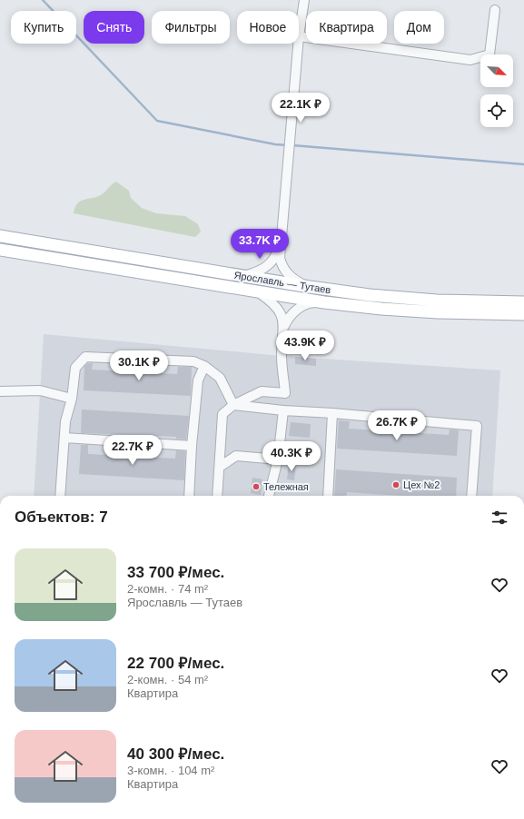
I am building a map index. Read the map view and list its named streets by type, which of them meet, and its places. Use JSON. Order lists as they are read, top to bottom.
{
  "streets": {
    "main road": ["Ярославль — Тутаев"]
  },
  "places": ["Цех №2", "Тележная"],
  "north": "bottom right",
  "page": {
    "chip": [
      "Купить",
      "Снять",
      "Фильтры",
      "Новое",
      "Квартира",
      "Дом"
    ],
    "price": [
      "22.1K ₽",
      "33.7K ₽",
      "43.9K ₽",
      "30.1K ₽",
      "26.7K ₽",
      "22.7K ₽",
      "40.3K ₽"
    ],
    "heading": "Объектов: 7",
    "list": [
      {
        "name": "33 700 ₽/мес.",
        "note": "2-комн. · 74 m² · Ярославль — Тутаев"
      },
      {
        "name": "22 700 ₽/мес.",
        "note": "2-комн. · 54 m² · Квартира"
      },
      {
        "name": "40 300 ₽/мес.",
        "note": "3-комн. · 104 m² · Квартира"
      }
    ]
  }
}
